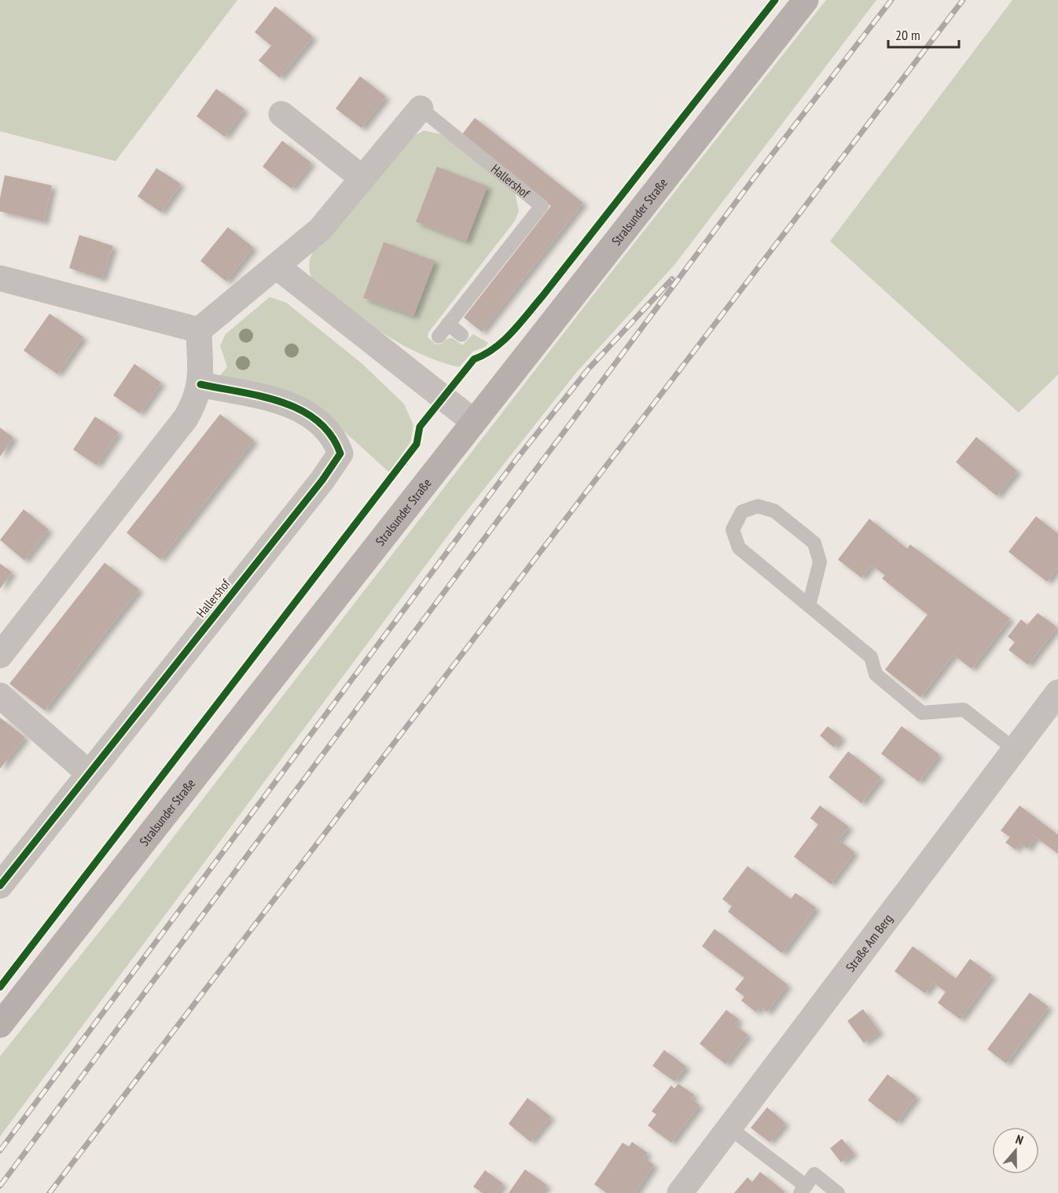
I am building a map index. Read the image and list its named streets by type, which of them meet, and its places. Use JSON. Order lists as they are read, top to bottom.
{
  "streets": {
    "main road": ["Stralsunder Straße"],
    "street": ["Hallershof", "Straße Am Berg"]
  },
  "scale_bar": "20 m",
  "north": "top"
}
